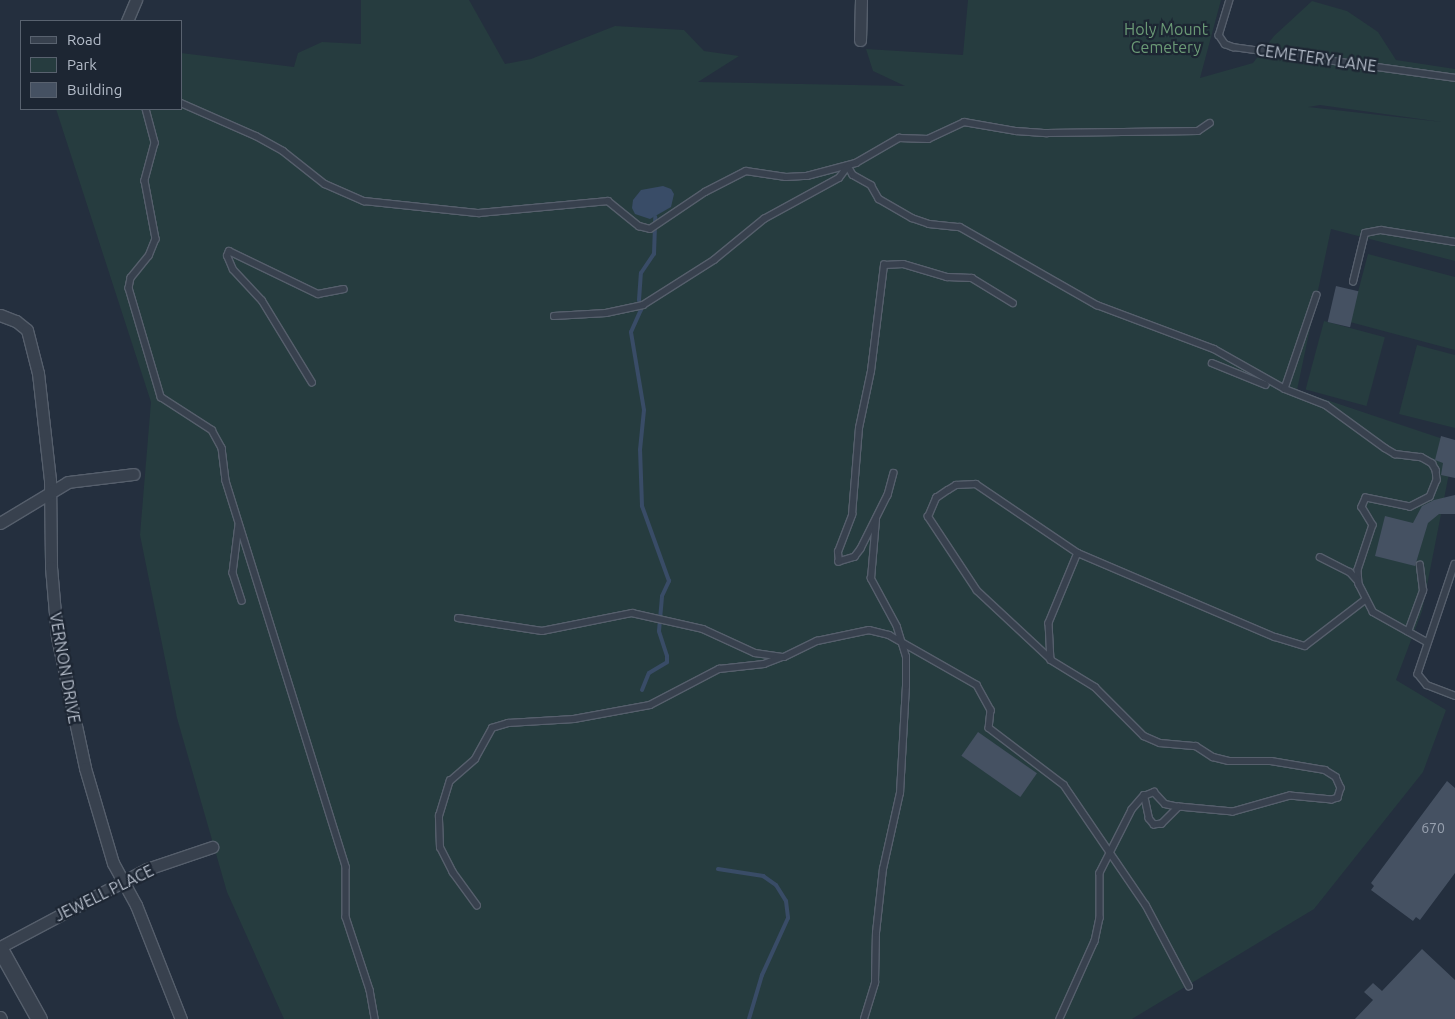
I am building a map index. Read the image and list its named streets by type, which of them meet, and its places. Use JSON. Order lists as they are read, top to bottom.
{
  "streets": {
    "street": ["VERNON DRIVE", "JEWELL PLACE"],
    "lane": ["CEMETERY LANE"]
  },
  "crossings": [
    ["VERNON DRIVE", "JEWELL PLACE"]
  ],
  "parks": ["Holy Mount Cemetery"],
  "house_numbers": ["670"],
  "legend": ["Road", "Park", "Building"]
}
